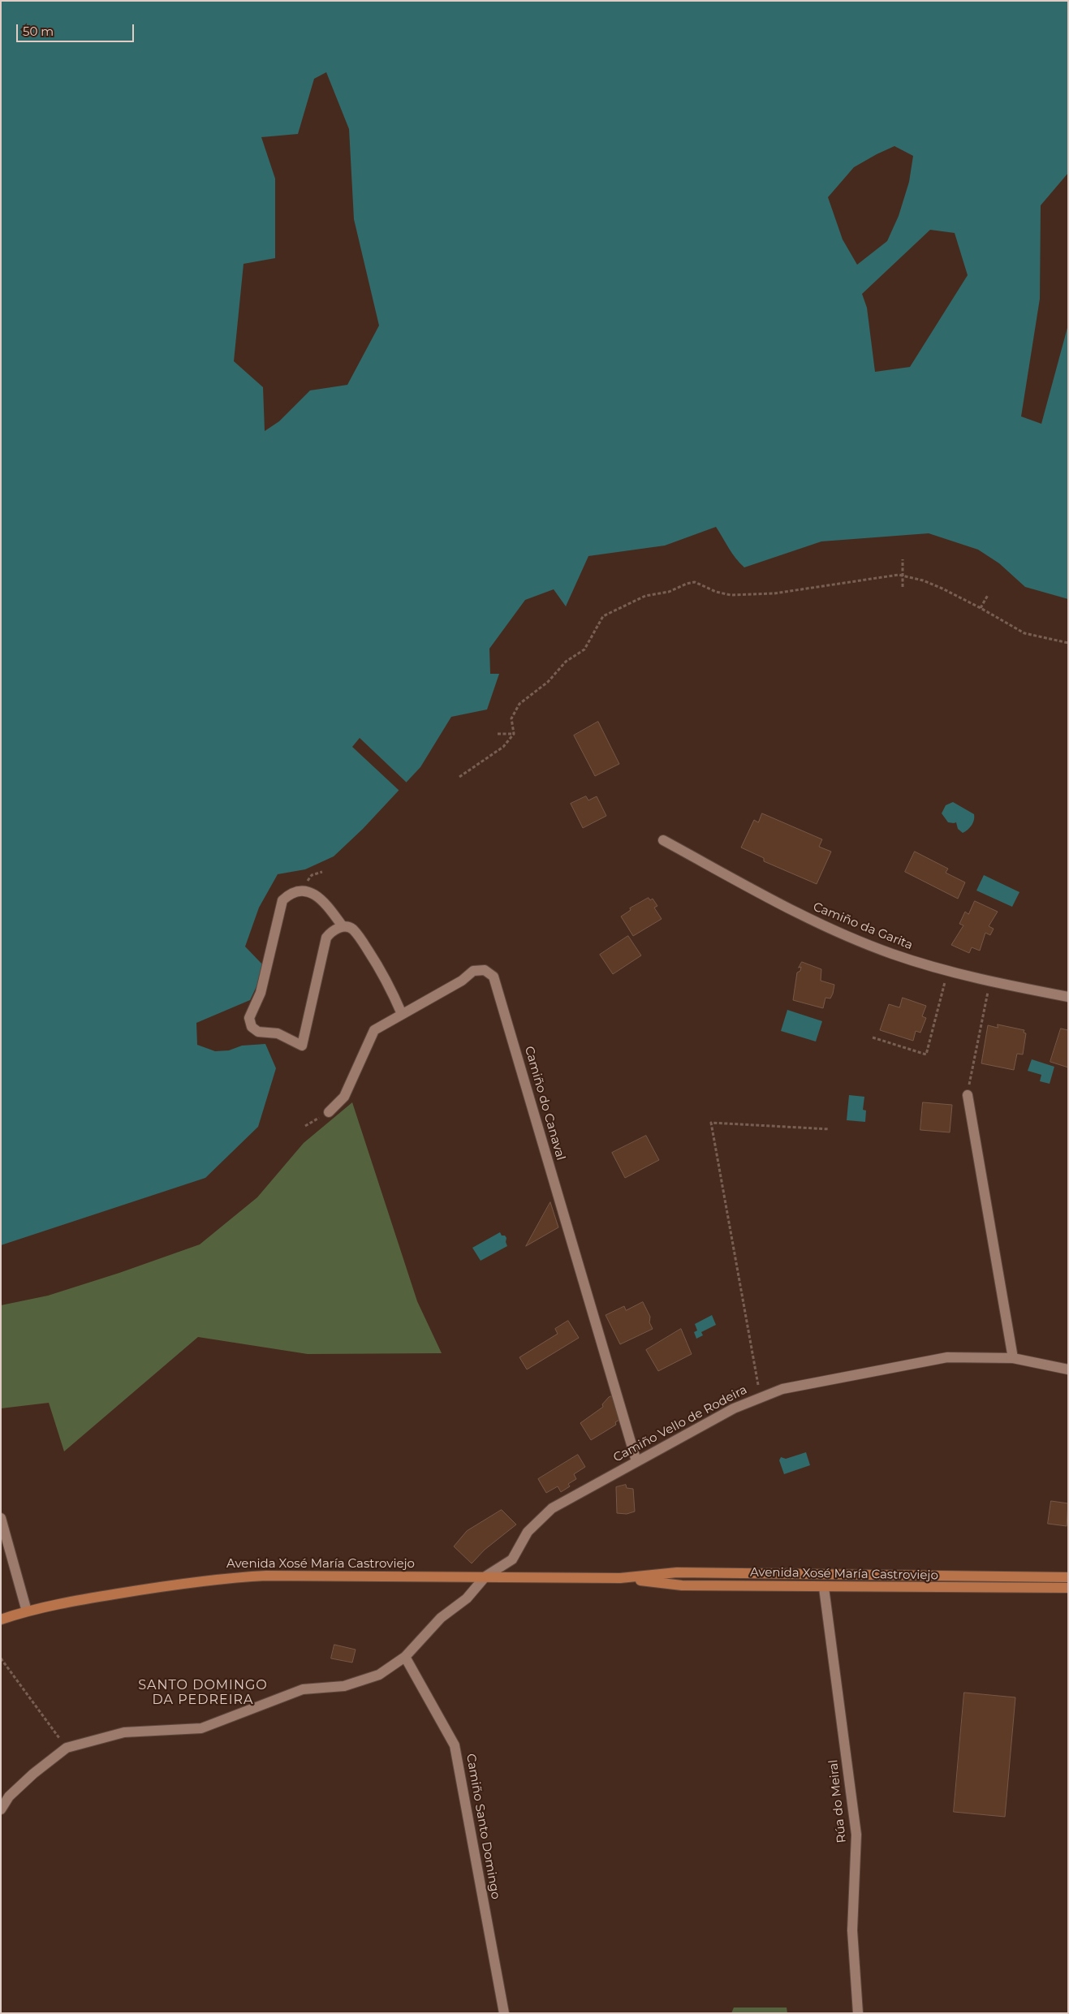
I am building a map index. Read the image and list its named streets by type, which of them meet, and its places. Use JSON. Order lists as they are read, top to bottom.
{
  "streets": {
    "main road": ["Avenida Xosé María Castroviejo"],
    "street": [
      "Camiño da Garita",
      "Camiño do Canaval",
      "Camiño Vello de Rodeira",
      "Rúa do Meiral",
      "Camiño Santo Domingo"
    ]
  },
  "crossings": [
    ["Camiño do Canaval", "Camiño Vello de Rodeira"],
    ["Camiño Vello de Rodeira", "Avenida Xosé María Castroviejo"],
    ["Camiño Vello de Rodeira", "Camiño Santo Domingo"],
    ["Avenida Xosé María Castroviejo", "Rúa do Meiral"]
  ],
  "districts": ["SANTO DOMINGO DA PEDREIRA"],
  "scale_bar": "50 m"
}
